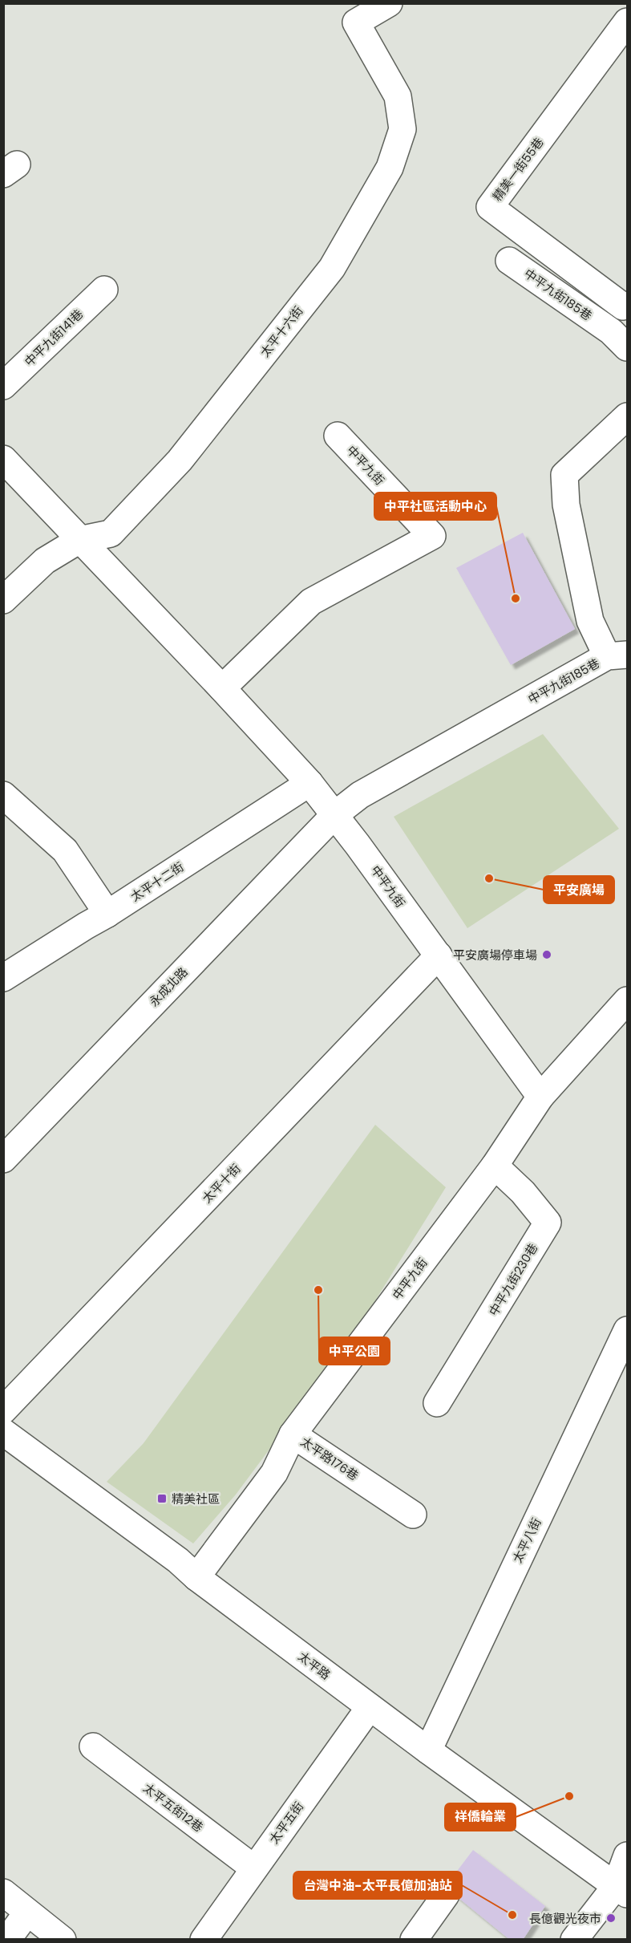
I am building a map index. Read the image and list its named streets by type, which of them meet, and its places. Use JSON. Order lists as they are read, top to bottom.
{
  "streets": {
    "street": [
      "精美一街55巷",
      "中平九街185巷",
      "太平十六街",
      "中平九街141巷",
      "中平九街",
      "太平十二街",
      "永成北路",
      "太平十街",
      "中平九街230巷",
      "太平路176巷",
      "太平八街",
      "太平路",
      "太平五街12巷",
      "太平五街"
    ]
  },
  "crossings": [
    ["中平九街185巷", "中平九街"],
    ["中平九街185巷", "永成北路"],
    ["太平十六街", "中平九街"],
    ["中平九街", "太平十二街"],
    ["中平九街", "永成北路"],
    ["中平九街", "太平十街"],
    ["中平九街", "中平九街230巷"],
    ["中平九街", "太平路176巷"],
    ["太平路176巷", "太平路"],
    ["太平八街", "太平路"],
    ["太平路", "太平五街"],
    ["太平五街12巷", "太平五街"]
  ],
  "places": {
    "other": [
      "中平社區活動中心",
      "平安廣場",
      "平安廣場停車場",
      "中平公園",
      "祥僑輪業",
      "台灣中油-太平長億加油站",
      "長億觀光夜市"
    ],
    "transit": ["精美社區"]
  }
}
